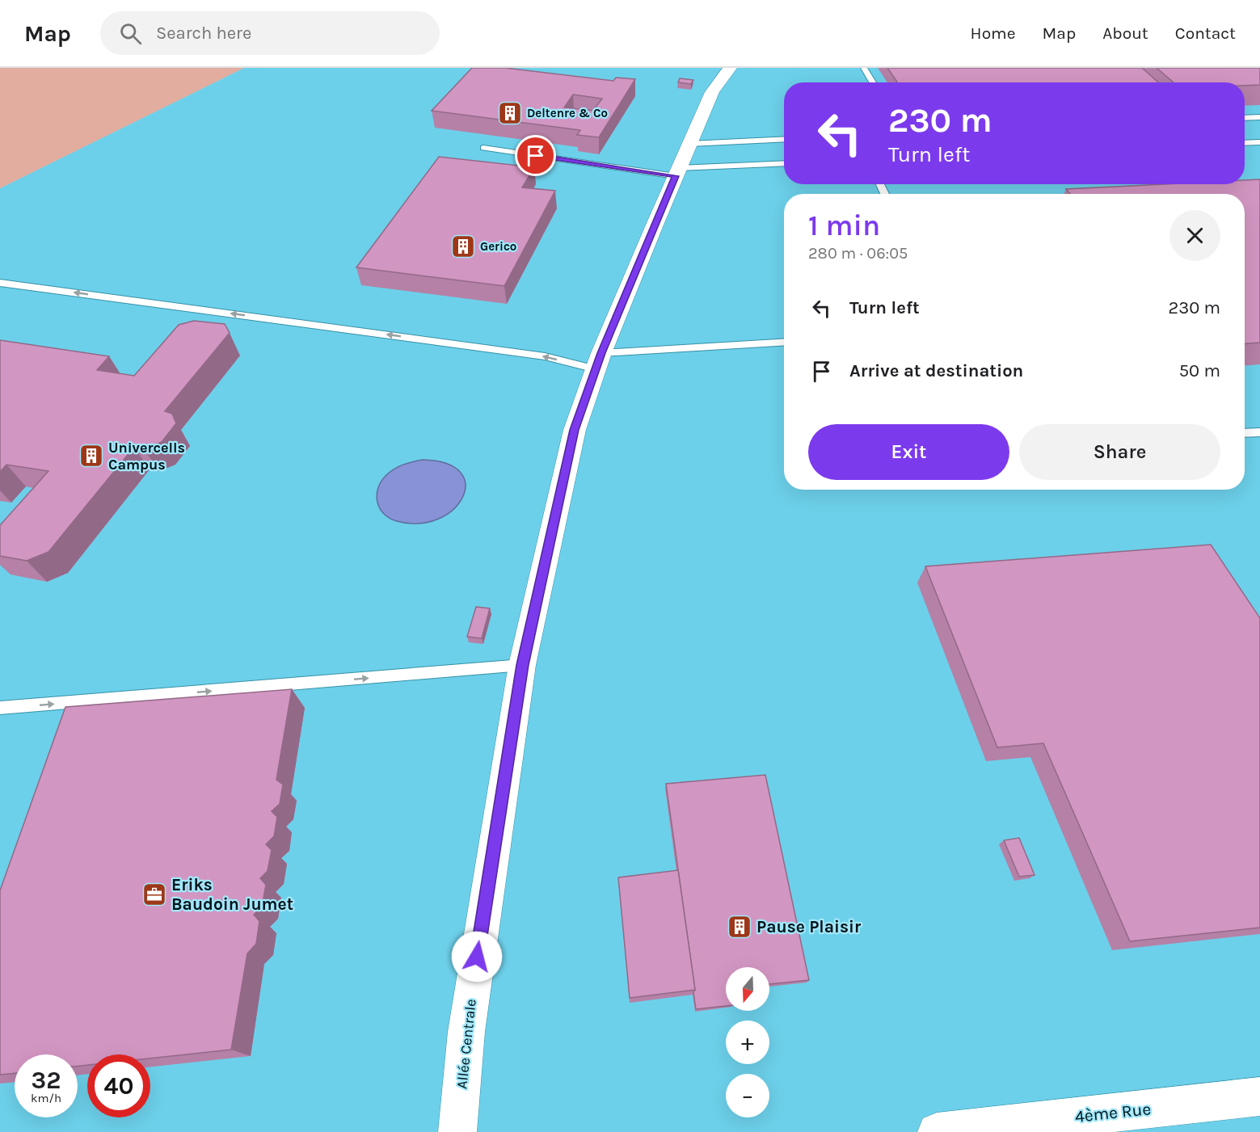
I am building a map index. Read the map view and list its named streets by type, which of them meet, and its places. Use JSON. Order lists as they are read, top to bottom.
{
  "streets": {
    "street": ["Allée Centrale", "4ème Rue"]
  },
  "places": {
    "building": [
      "Deltenre & Co",
      "Gerico",
      "Univercells Campus",
      "Pause Plaisir"
    ],
    "office": ["Eriks Baudoin Jumet"]
  },
  "north": "bottom",
  "page": {
    "header": "Map",
    "search": "Search here",
    "nav": [
      "Home",
      "Map",
      "About",
      "Contact"
    ],
    "turn": ["230 m", "Turn left"],
    "heading": ["1 min", "280 m · 06:05"],
    "list": [
      {
        "name": "Turn left",
        "value": "230 m"
      },
      {
        "name": "Arrive at destination",
        "value": "50 m"
      }
    ],
    "buttons": ["Exit", "Share"],
    "map_buttons": ["+", "−"],
    "speed": "32 km/h",
    "limit": "40"
  }
}
